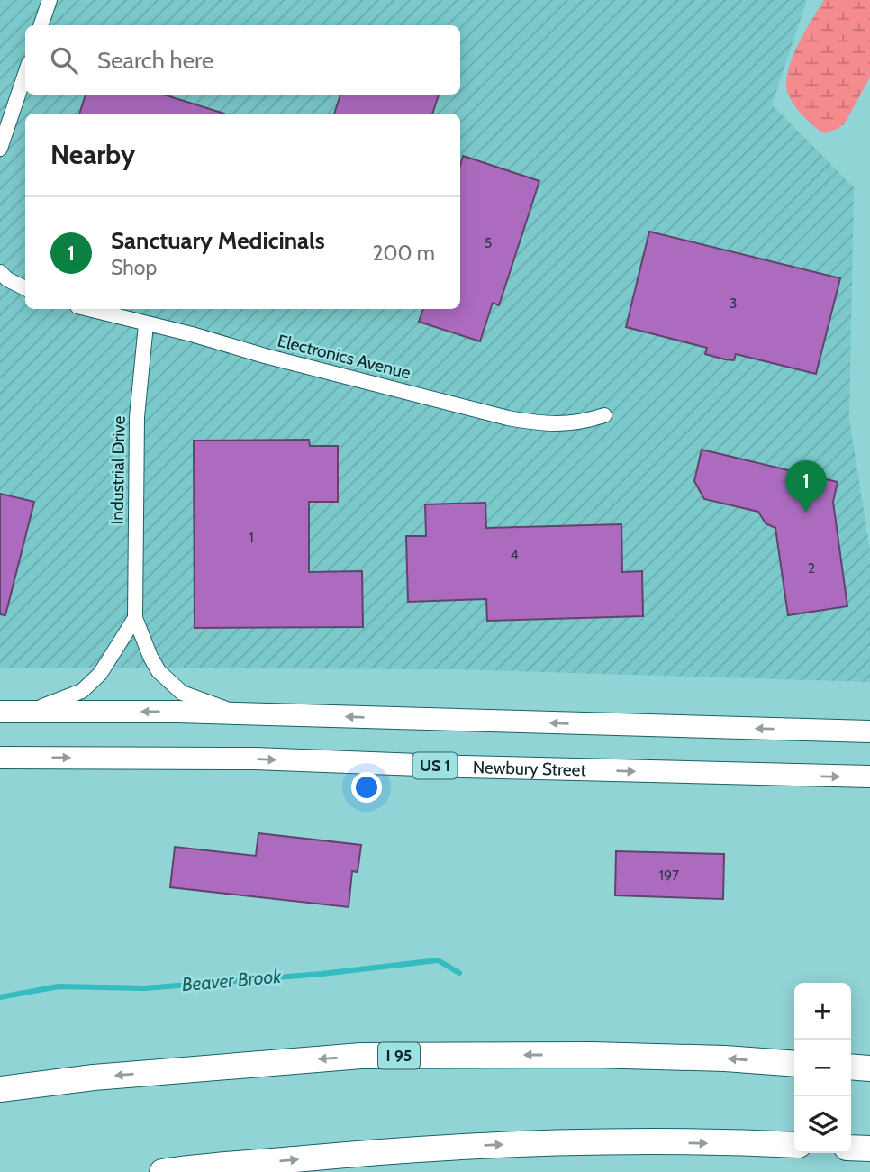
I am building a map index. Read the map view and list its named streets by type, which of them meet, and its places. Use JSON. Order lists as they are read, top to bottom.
{
  "streets": {
    "highway": ["I 95"],
    "main road": ["US 1", "Newbury Street"],
    "street": ["Electronics Avenue", "Industrial Drive"]
  },
  "crossings": [
    ["Electronics Avenue", "Industrial Drive"]
  ],
  "water": ["Beaver Brook"],
  "house_numbers": [
    "5",
    "3",
    "1",
    "4",
    "2",
    "197"
  ],
  "page": {
    "search": "Search here",
    "heading": "Nearby",
    "list": [
      {
        "mark": "1",
        "name": "Sanctuary Medicinals",
        "note": "Shop",
        "value": "200 m"
      }
    ],
    "pins": "1",
    "map_buttons": ["+", "−"]
  }
}
